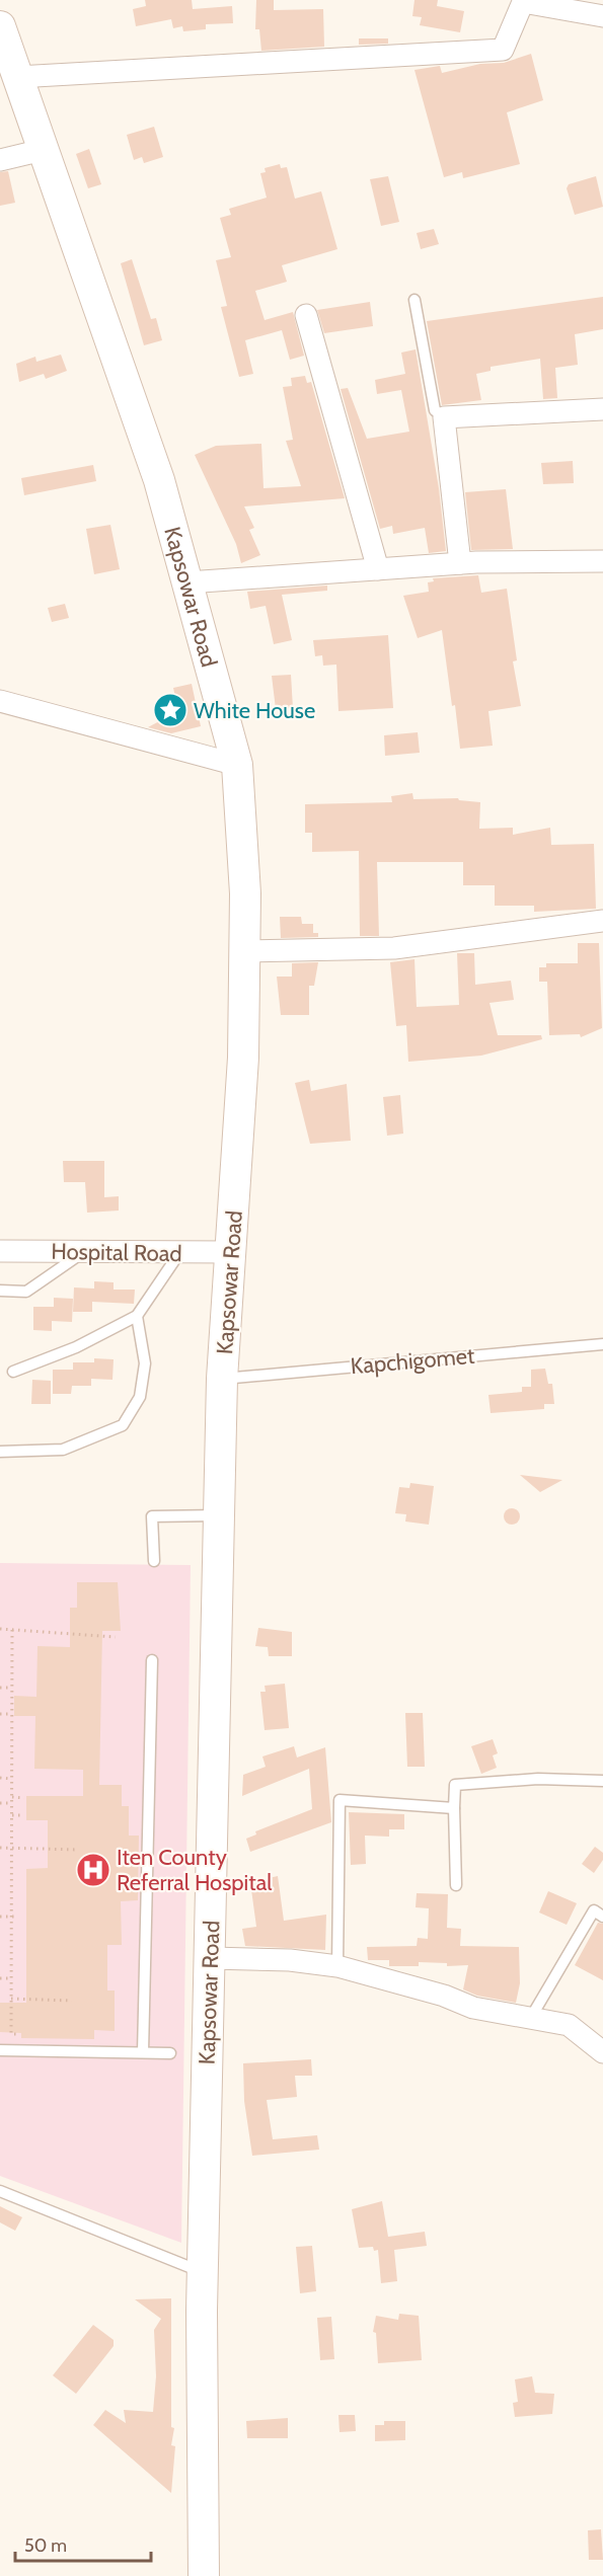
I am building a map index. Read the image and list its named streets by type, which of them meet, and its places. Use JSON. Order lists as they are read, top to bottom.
{
  "streets": {
    "main road": ["Kapsowar Road"],
    "street": ["Hospital Road"],
    "lane": ["Kapchigomet"]
  },
  "crossings": [
    ["Kapsowar Road", "Hospital Road"],
    ["Kapsowar Road", "Kapchigomet"]
  ],
  "places": {
    "place": ["White House"],
    "hospital": ["Iten County Referral Hospital"]
  },
  "scale_bar": "50 m"
}
